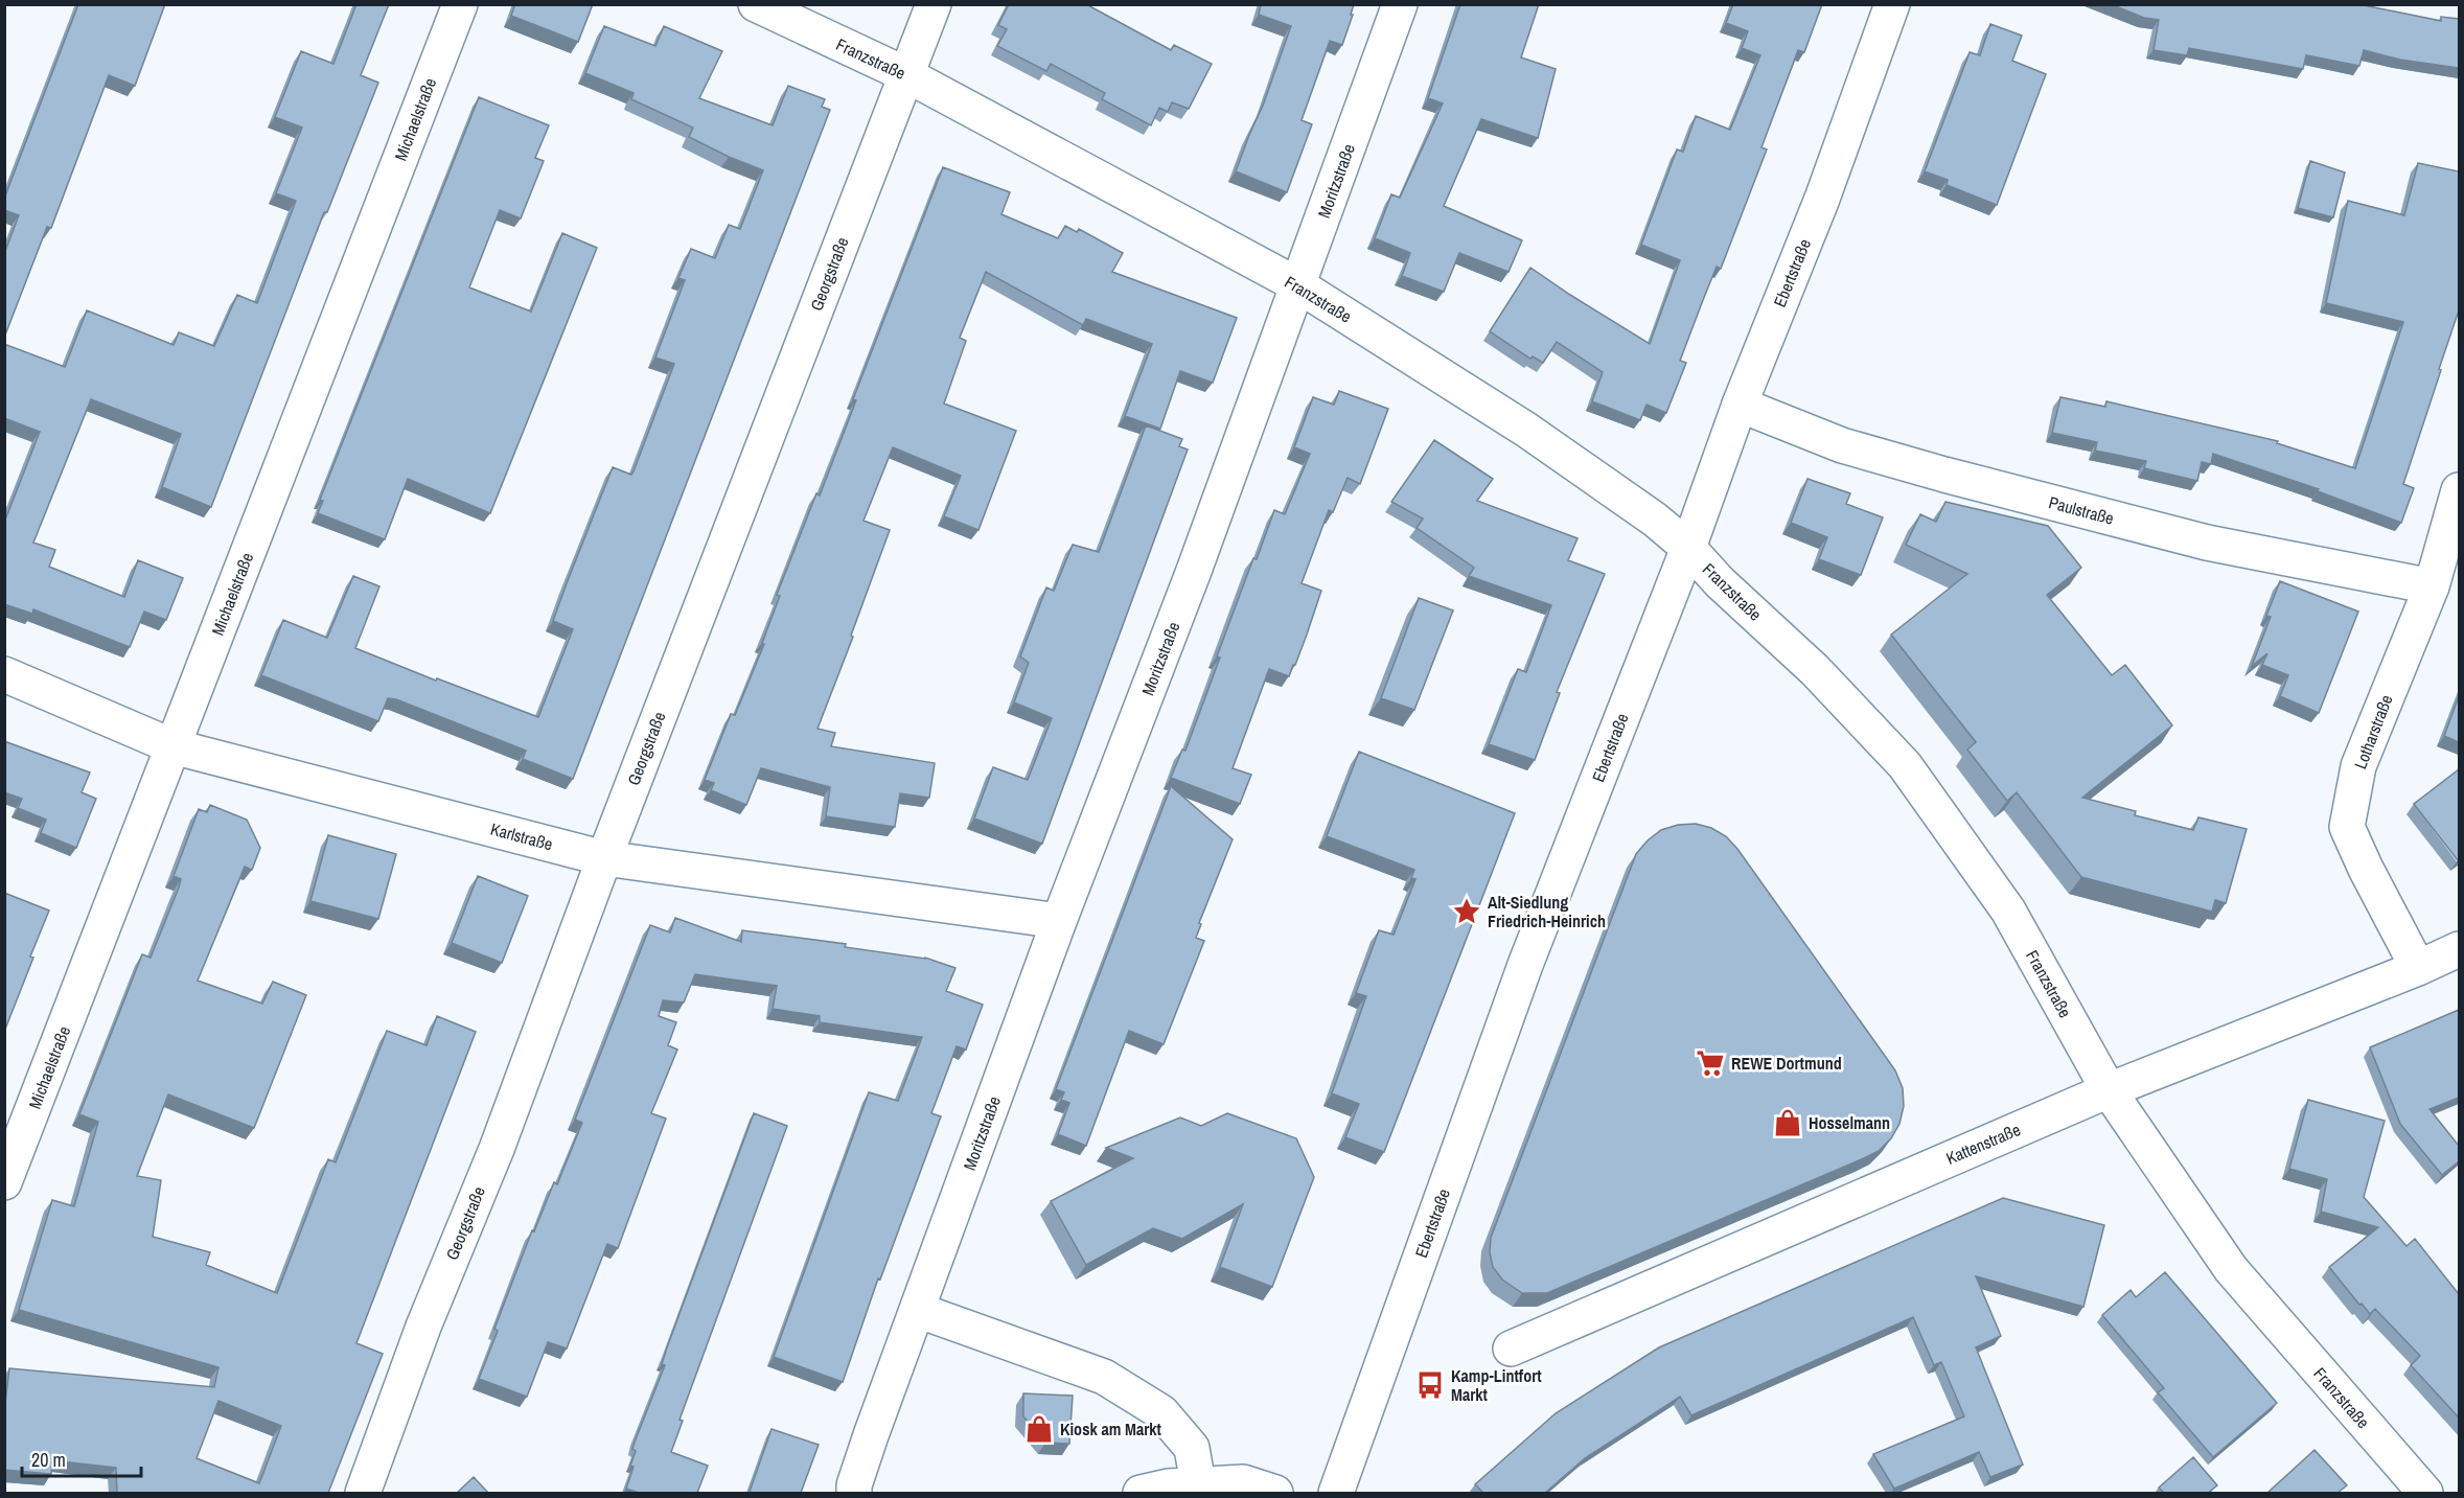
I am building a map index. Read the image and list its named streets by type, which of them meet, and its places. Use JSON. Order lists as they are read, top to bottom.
{
  "streets": {
    "street": [
      "Franzstraße",
      "Michaelstraße",
      "Moritzstraße",
      "Ebertstraße",
      "Georgstraße",
      "Paulstraße",
      "Lotharstraße",
      "Karlstraße",
      "Kattenstraße"
    ]
  },
  "crossings": [
    ["Franzstraße", "Moritzstraße"],
    ["Franzstraße", "Ebertstraße"],
    ["Franzstraße", "Georgstraße"],
    ["Franzstraße", "Kattenstraße"],
    ["Michaelstraße", "Karlstraße"],
    ["Moritzstraße", "Karlstraße"],
    ["Ebertstraße", "Paulstraße"],
    ["Georgstraße", "Karlstraße"],
    ["Paulstraße", "Lotharstraße"],
    ["Lotharstraße", "Kattenstraße"]
  ],
  "places": {
    "place": ["Alt-Siedlung Friedrich-Heinrich"],
    "supermarket": ["REWE Dortmund"],
    "shop": ["Hosselmann", "Kiosk am Markt"],
    "bus stop": ["Kamp-Lintfort Markt"]
  },
  "scale_bar": "20 m"
}
